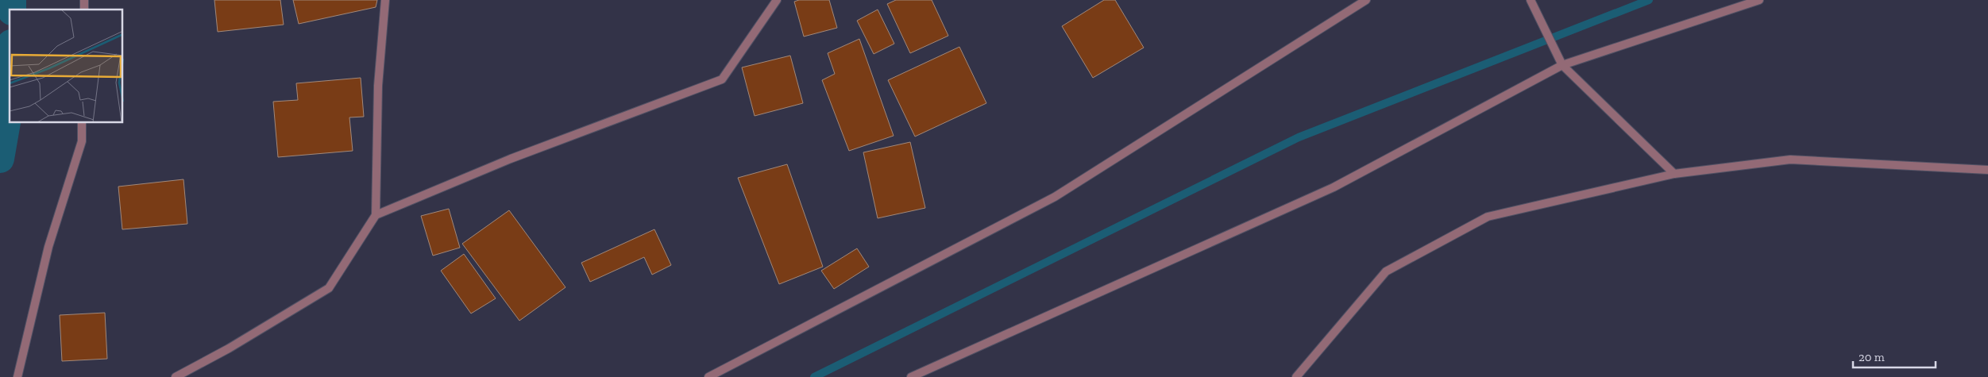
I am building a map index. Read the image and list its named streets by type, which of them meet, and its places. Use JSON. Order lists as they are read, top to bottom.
{
  "scale_bar": "20 m"
}
